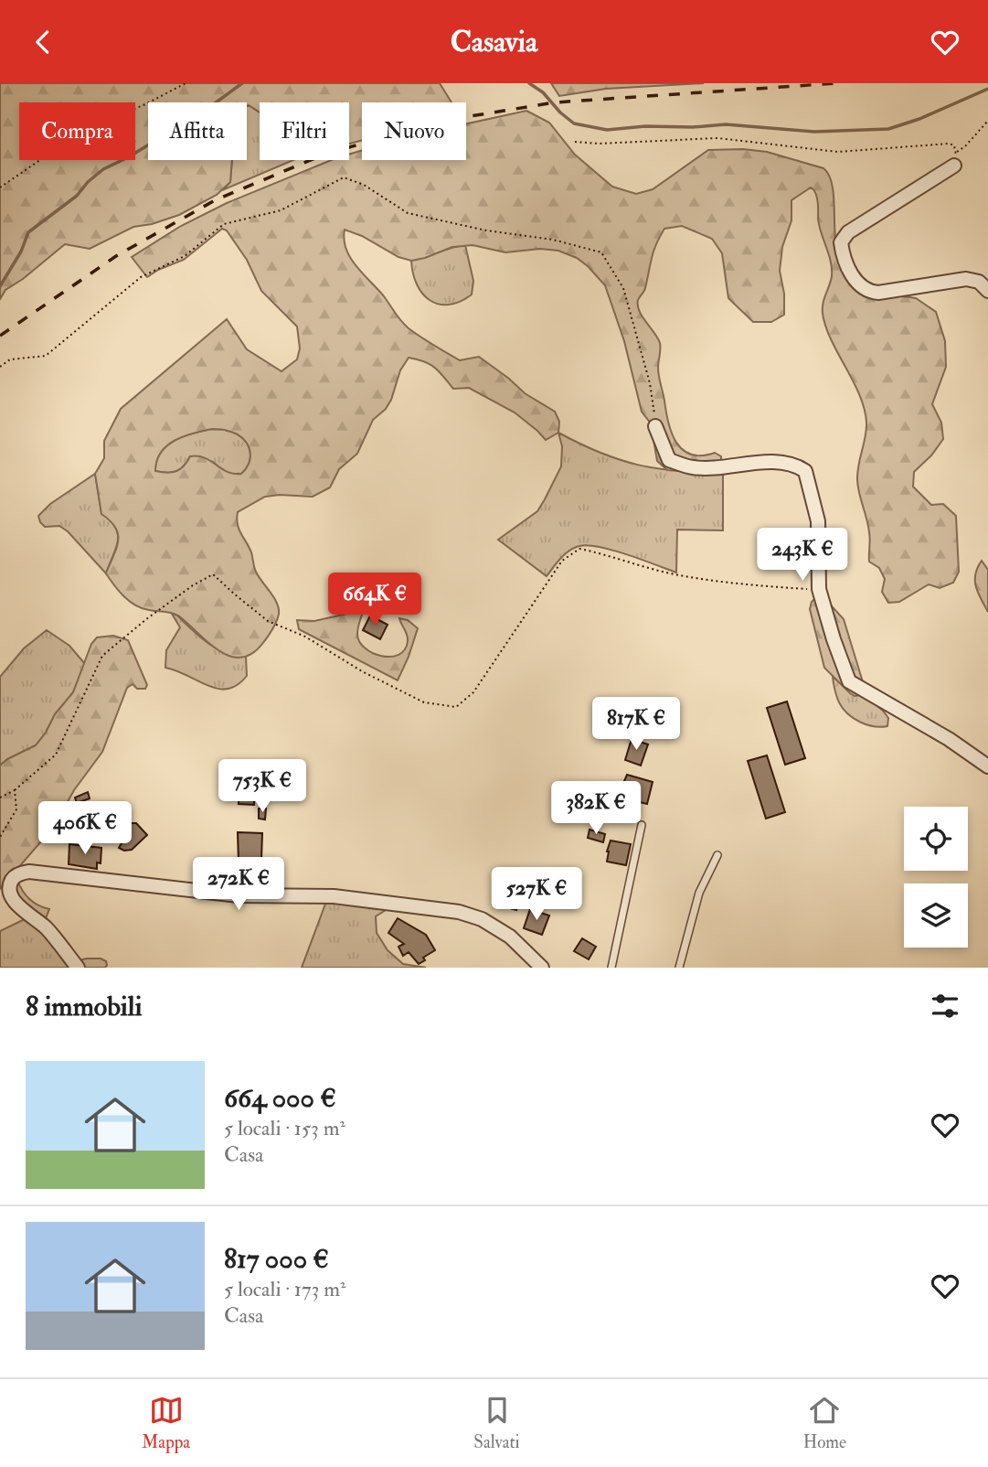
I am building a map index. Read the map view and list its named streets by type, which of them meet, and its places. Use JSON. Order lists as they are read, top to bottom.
{
  "page": {
    "header": "Casavia",
    "chip": [
      "Compra",
      "Affitta",
      "Filtri",
      "Nuovo"
    ],
    "price": [
      "243K €",
      "664K €",
      "817K €",
      "753K €",
      "382K €",
      "406K €",
      "272K €",
      "527K €"
    ],
    "heading": "8 immobili",
    "list": [
      {
        "name": "664 000 €",
        "note": "5 locali · 153 m² · Casa"
      },
      {
        "name": "817 000 €",
        "note": "5 locali · 173 m² · Casa"
      }
    ],
    "tabs": ["Mappa", "Salvati", "Home"]
  }
}
